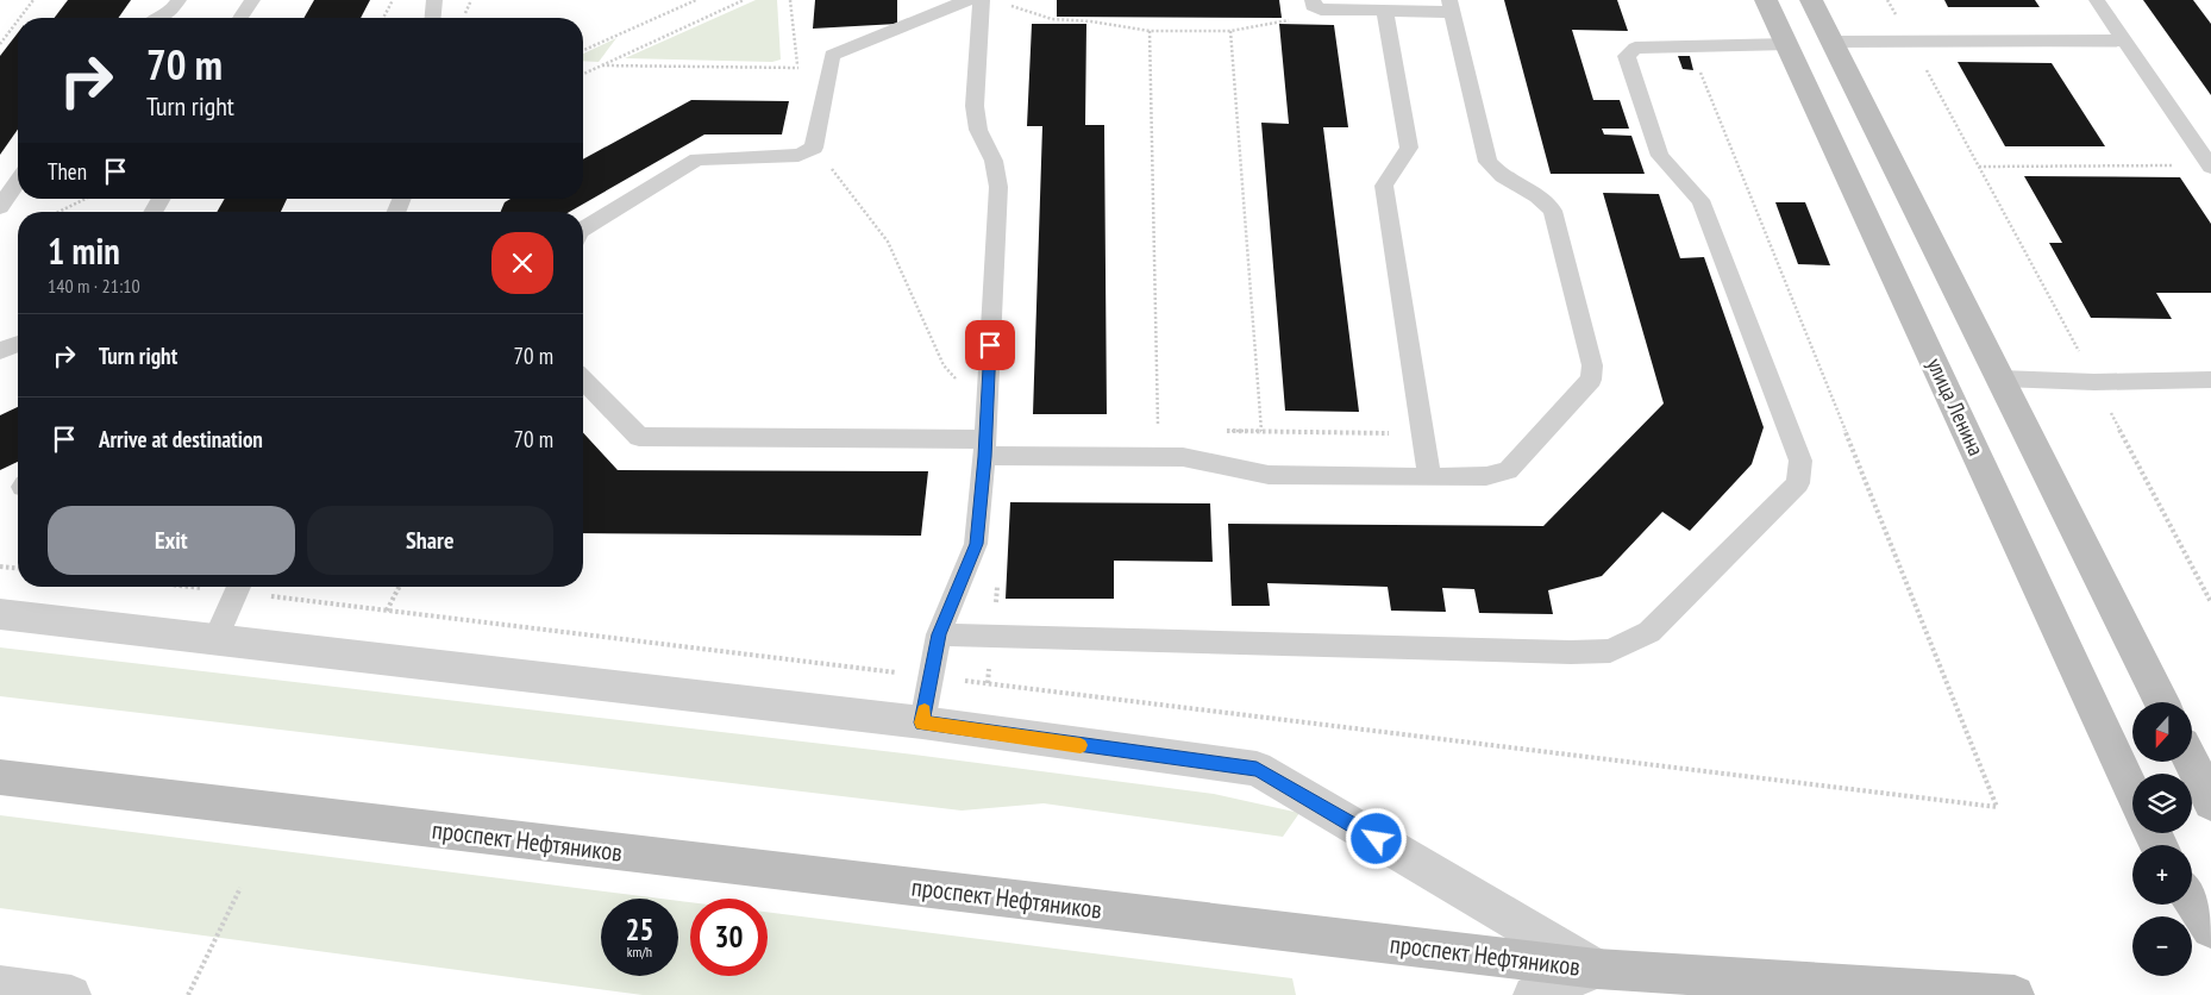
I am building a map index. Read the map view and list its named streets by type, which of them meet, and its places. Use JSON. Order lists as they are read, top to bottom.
{
  "streets": {
    "main road": ["улица Ленина", "проспект Нефтяников"]
  },
  "north": "bottom",
  "page": {
    "turn": ["70 m", "Turn right"],
    "then": "Then",
    "heading": ["1 min", "140 m · 21:10"],
    "list": [
      {
        "name": "Turn right",
        "value": "70 m"
      },
      {
        "name": "Arrive at destination",
        "value": "70 m"
      }
    ],
    "buttons": ["Exit", "Share"],
    "map_buttons": ["+", "−"],
    "speed": "25 km/h",
    "limit": "30"
  }
}
